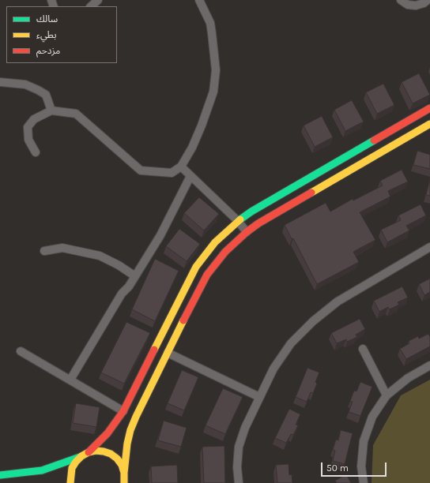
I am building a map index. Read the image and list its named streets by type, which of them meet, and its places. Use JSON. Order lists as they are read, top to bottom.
{
  "legend": ["سالك", "بطيء", "مزدحم"],
  "scale_bar": "50 m"
}
